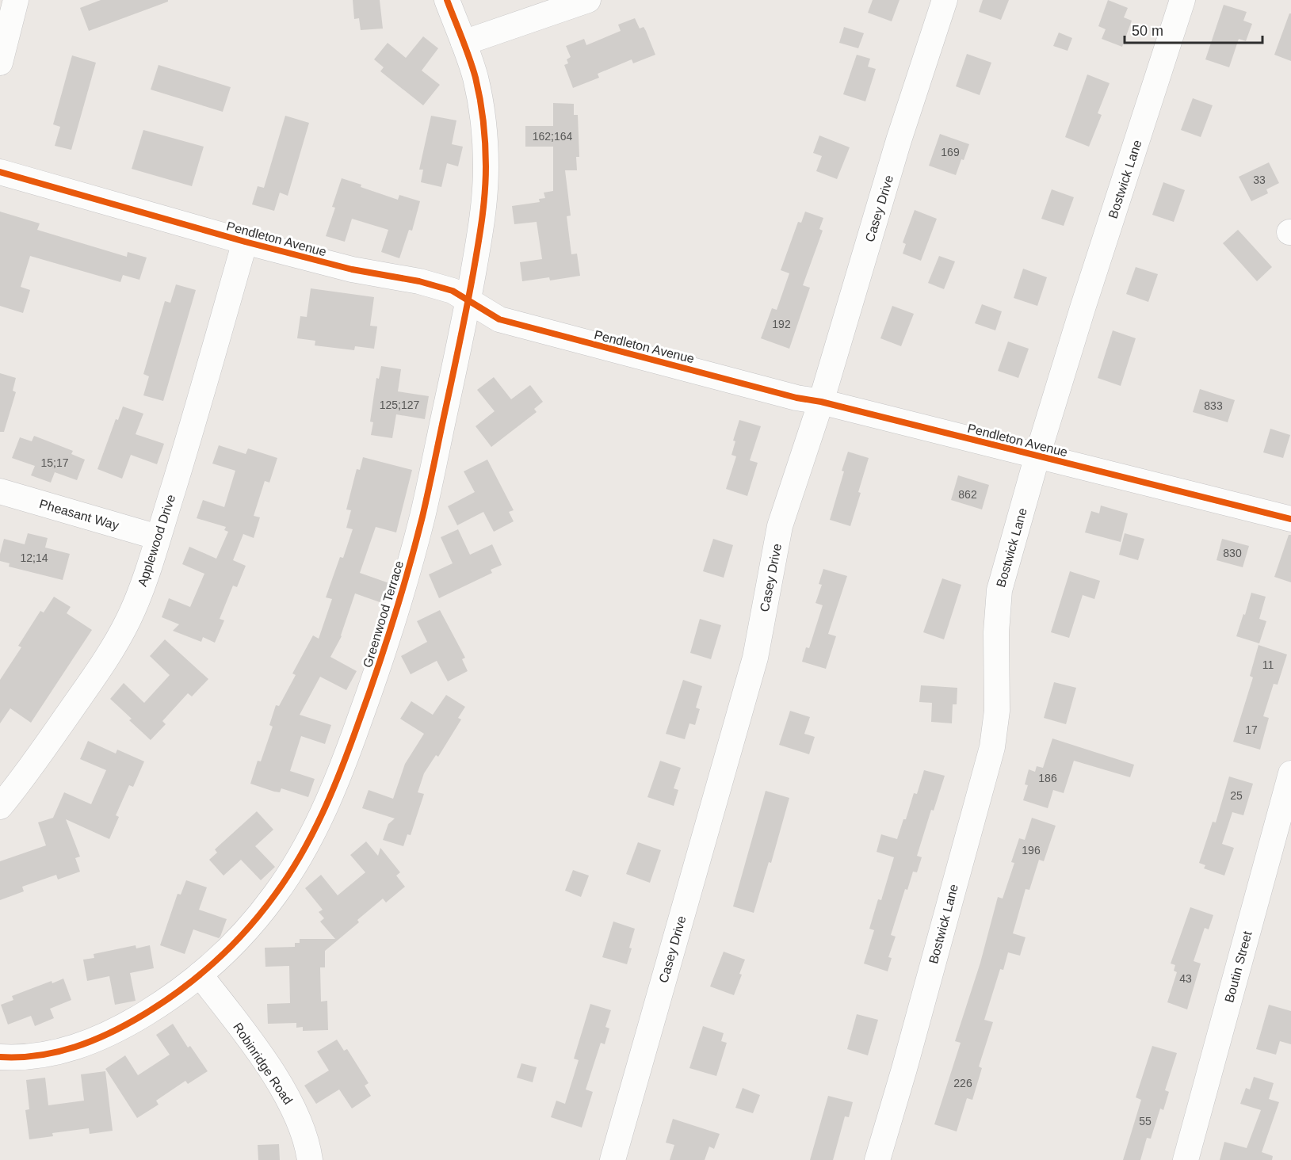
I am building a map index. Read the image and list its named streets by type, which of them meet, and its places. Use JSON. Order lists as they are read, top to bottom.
{
  "streets": {
    "street": [
      "Bostwick Lane",
      "Casey Drive",
      "Pendleton Avenue",
      "Pheasant Way",
      "Applewood Drive",
      "Greenwood Terrace",
      "Boutin Street",
      "Robinridge Road"
    ]
  },
  "crossings": [
    ["Bostwick Lane", "Pendleton Avenue"],
    ["Casey Drive", "Pendleton Avenue"],
    ["Pendleton Avenue", "Applewood Drive"],
    ["Pendleton Avenue", "Greenwood Terrace"],
    ["Pheasant Way", "Applewood Drive"],
    ["Greenwood Terrace", "Robinridge Road"]
  ],
  "house_numbers": [
    "162;164",
    "169",
    "33",
    "192",
    "125;127",
    "833",
    "15;17",
    "862",
    "830",
    "12;14",
    "11",
    "17",
    "186",
    "25",
    "196",
    "43",
    "226",
    "55"
  ],
  "scale_bar": "50 m"
}
